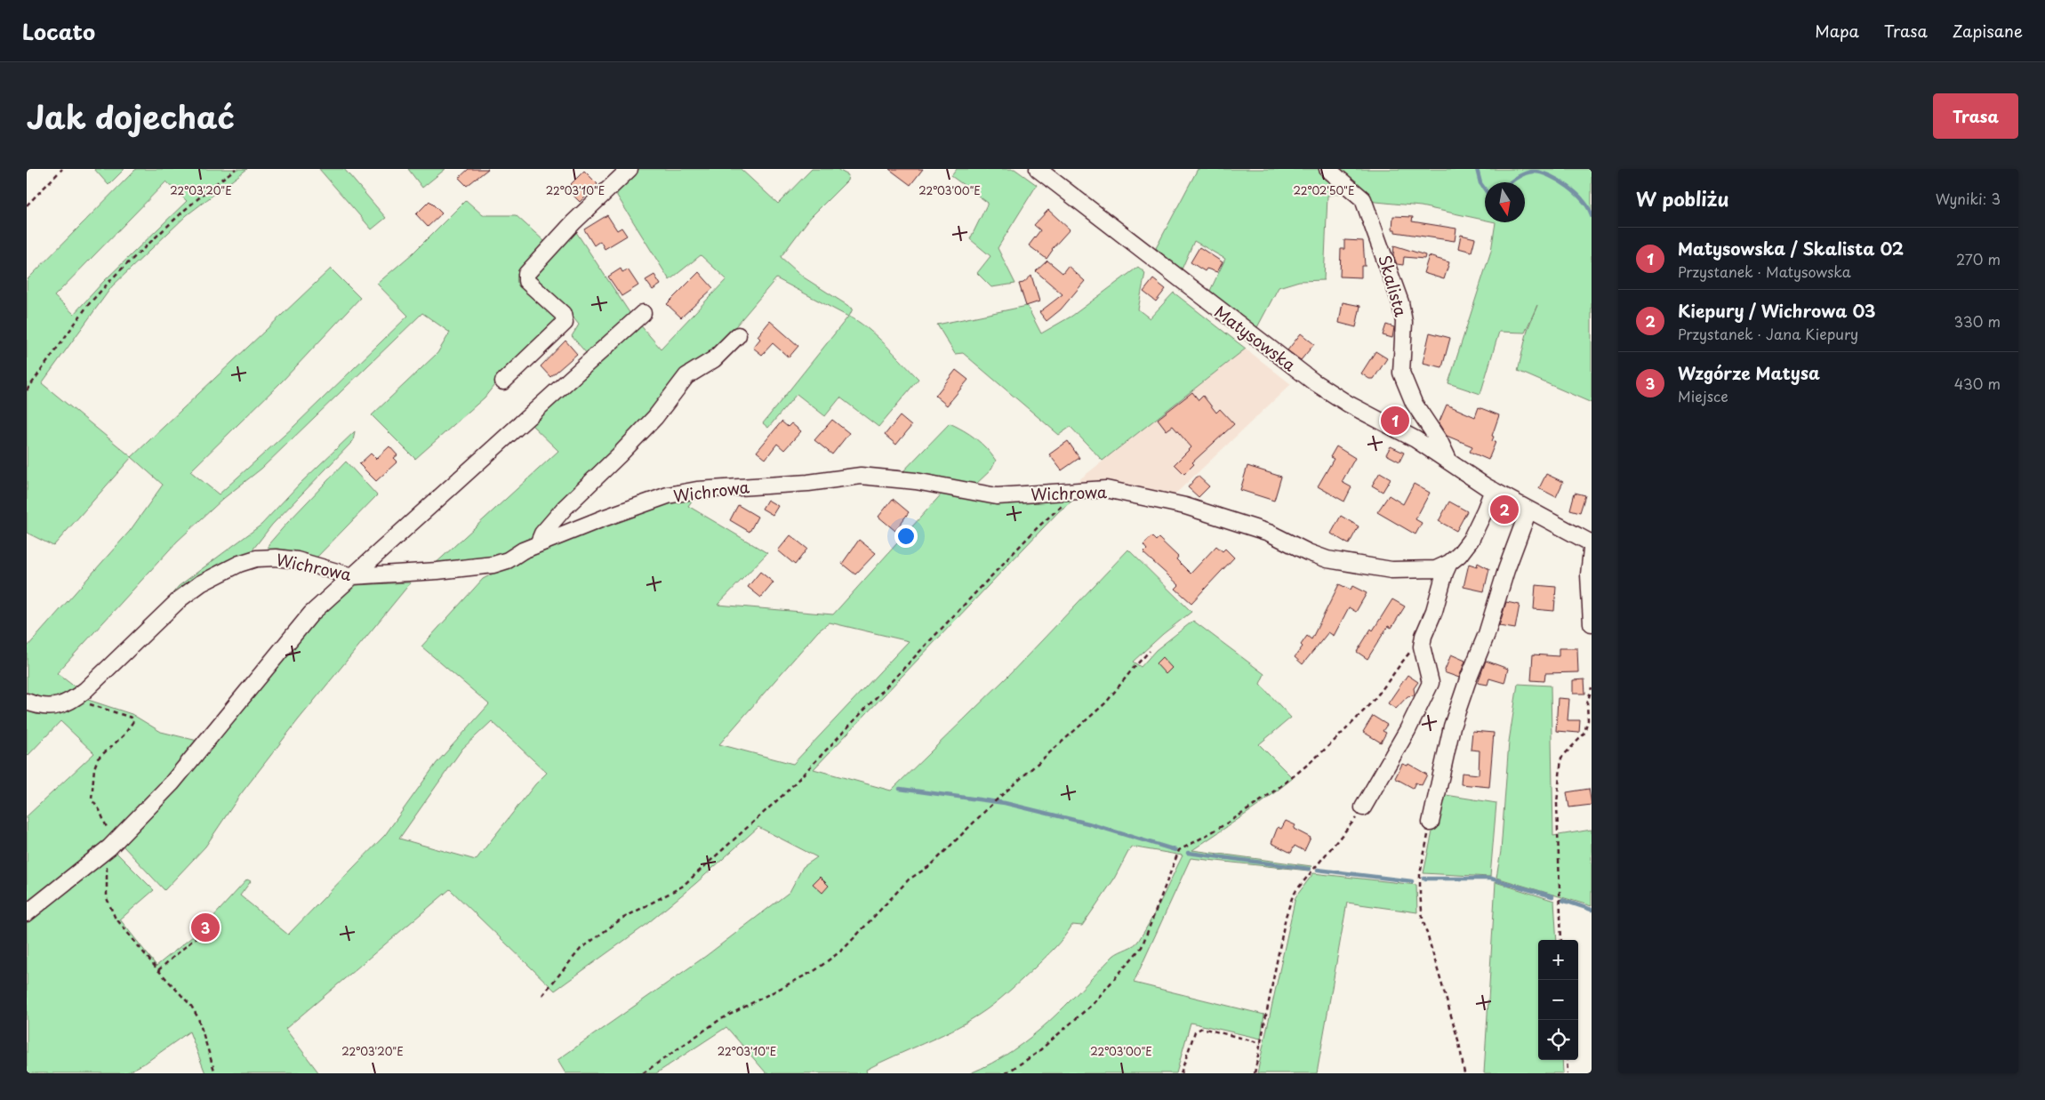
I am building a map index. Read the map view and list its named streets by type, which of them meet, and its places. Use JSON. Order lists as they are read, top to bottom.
{
  "streets": {
    "street": ["Skalista", "Matysowska", "Wichrowa"]
  },
  "crossings": [
    ["Skalista", "Matysowska"]
  ],
  "north": "bottom",
  "page": {
    "header": "Locato",
    "nav": ["Mapa", "Trasa", "Zapisane"],
    "title": "Jak dojechać",
    "buttons": "Trasa",
    "heading": ["W pobliżu", "Wyniki: 3"],
    "list": [
      {
        "mark": "1",
        "name": "Matysowska / Skalista 02",
        "note": "Przystanek · Matysowska",
        "value": "270 m"
      },
      {
        "mark": "2",
        "name": "Kiepury / Wichrowa 03",
        "note": "Przystanek · Jana Kiepury",
        "value": "330 m"
      },
      {
        "mark": "3",
        "name": "Wzgórze Matysa",
        "note": "Miejsce",
        "value": "430 m"
      }
    ],
    "pins": ["1", "2", "3"],
    "map_buttons": ["+", "−"]
  },
  "coordinates": [
    "22°03'20\"E",
    "22°03'10\"E",
    "22°03'00\"E",
    "22°02'50\"E"
  ]
}
